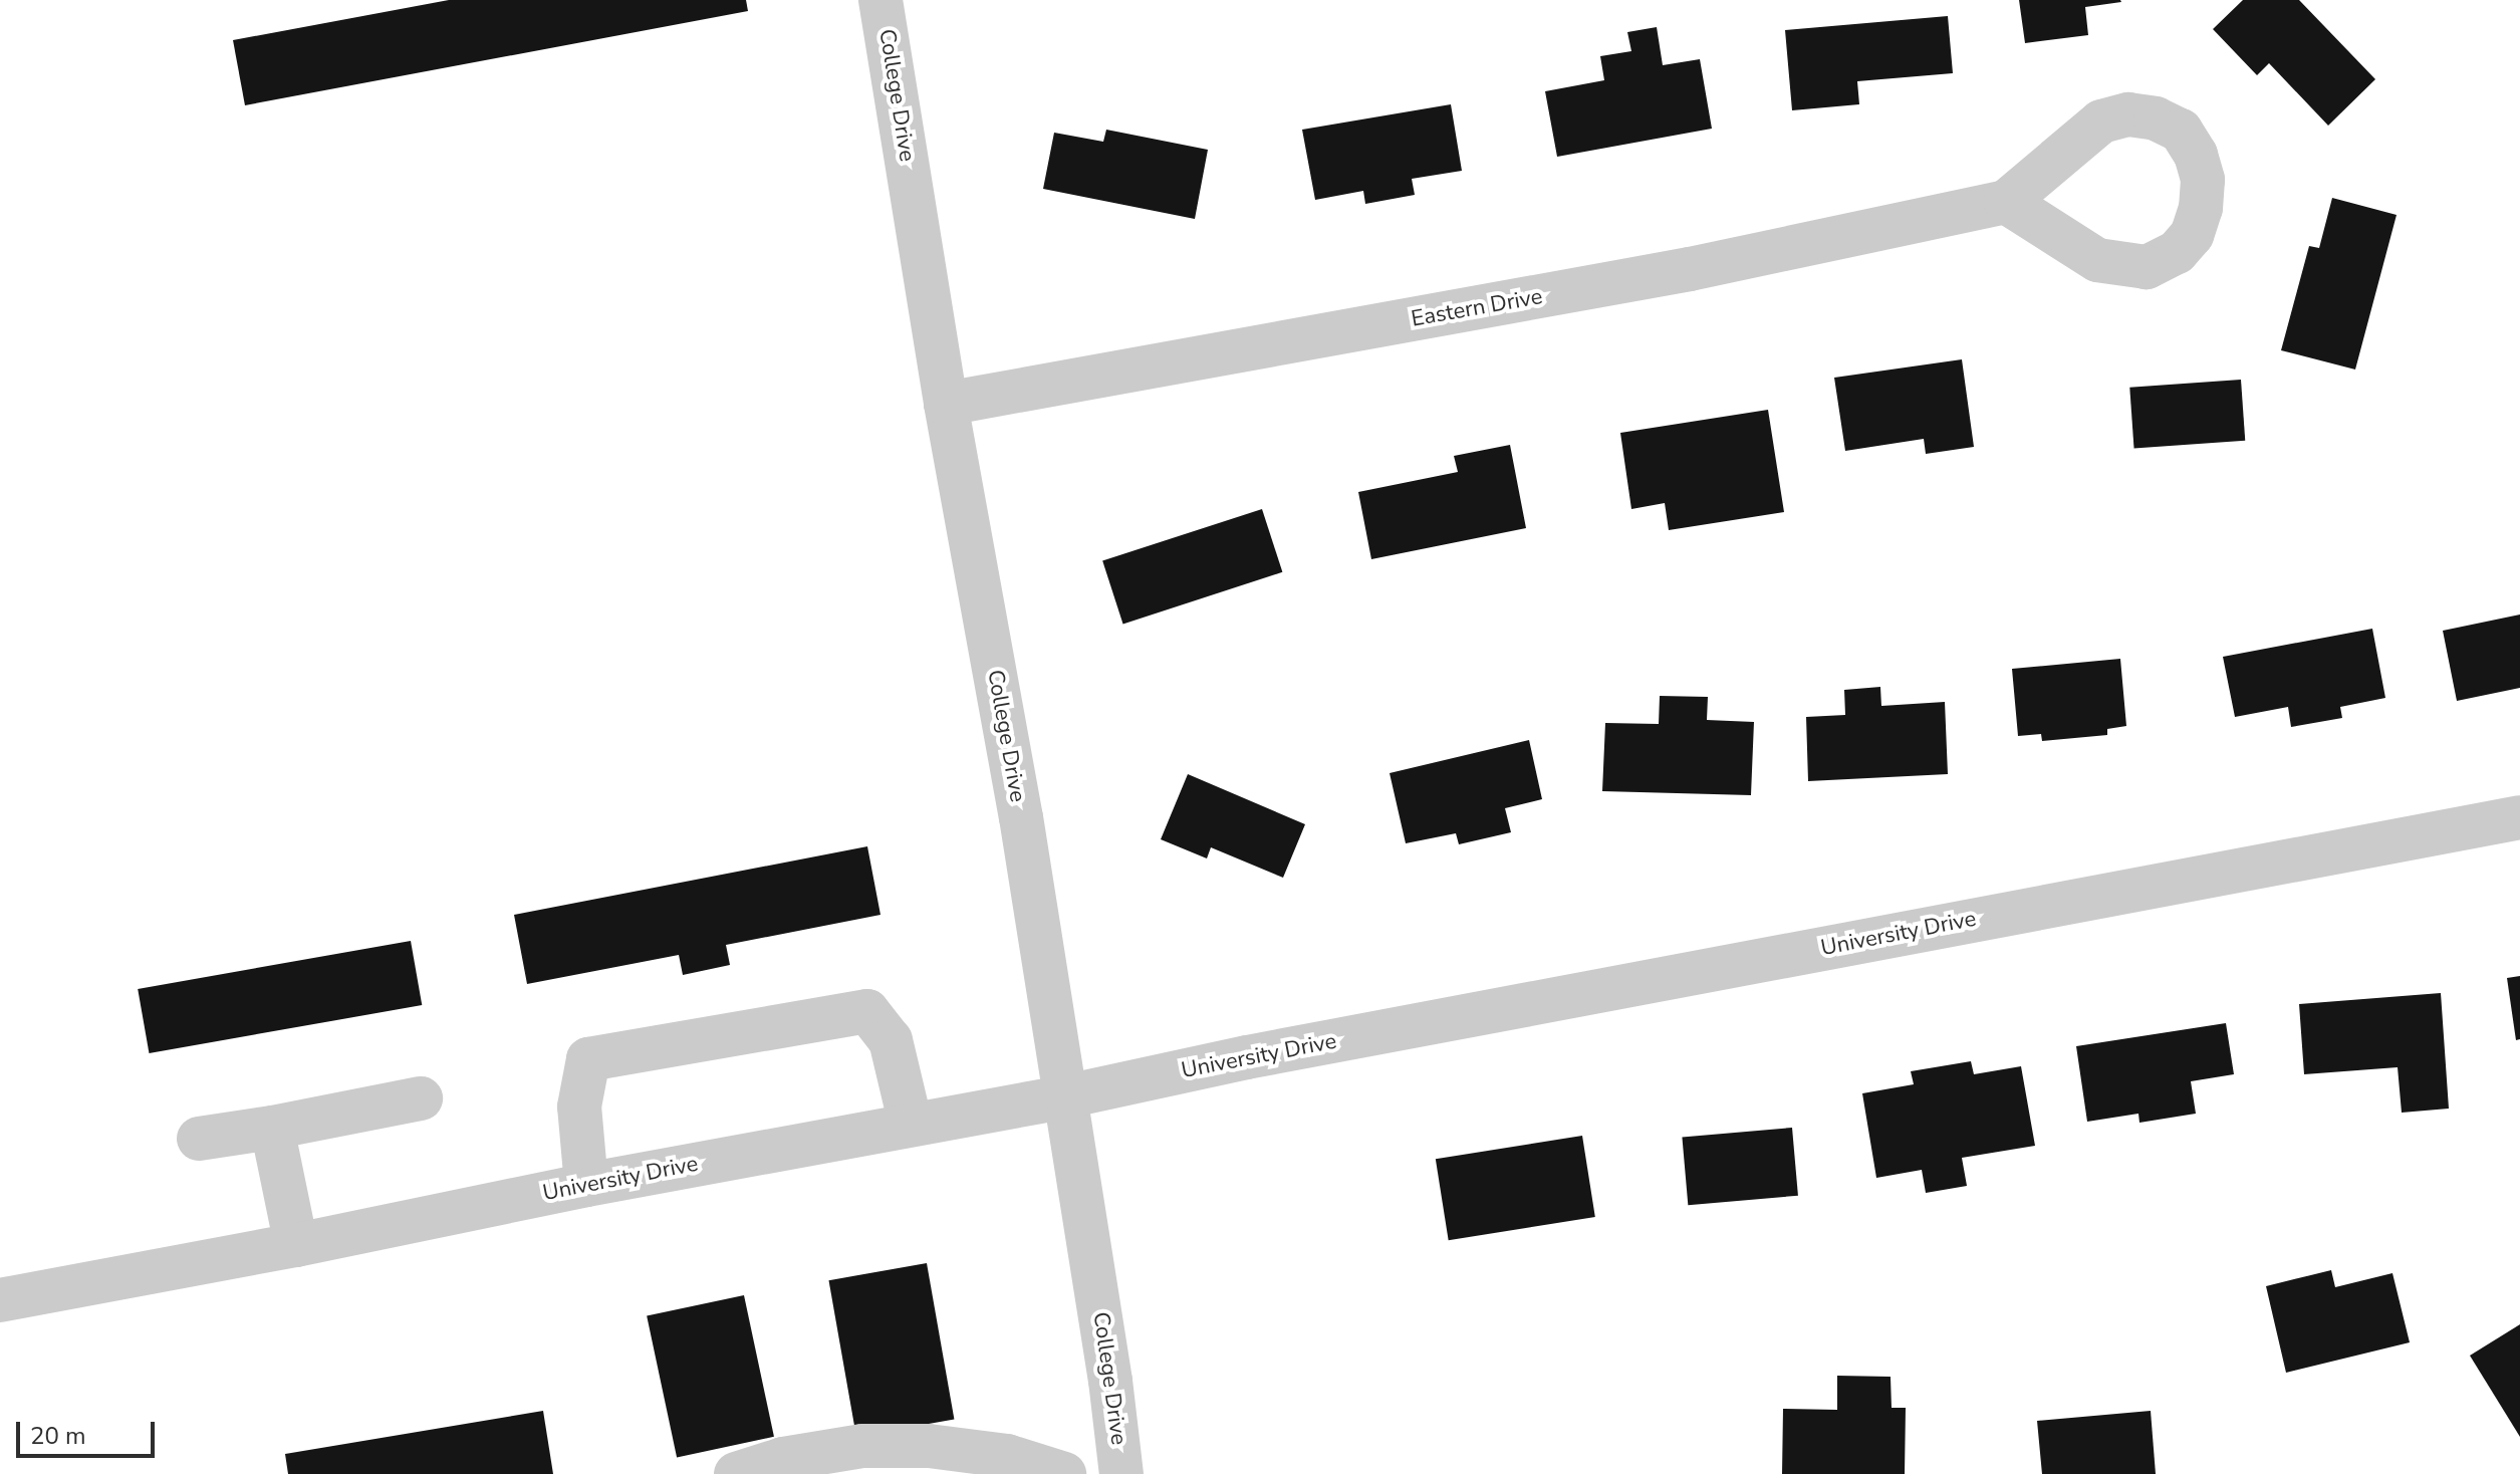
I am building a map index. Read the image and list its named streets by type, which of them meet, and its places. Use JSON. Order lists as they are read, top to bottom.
{
  "streets": {
    "street": ["College Drive", "Eastern Drive", "University Drive"]
  },
  "crossings": [
    ["College Drive", "Eastern Drive"],
    ["College Drive", "University Drive"]
  ],
  "scale_bar": "20 m"
}
